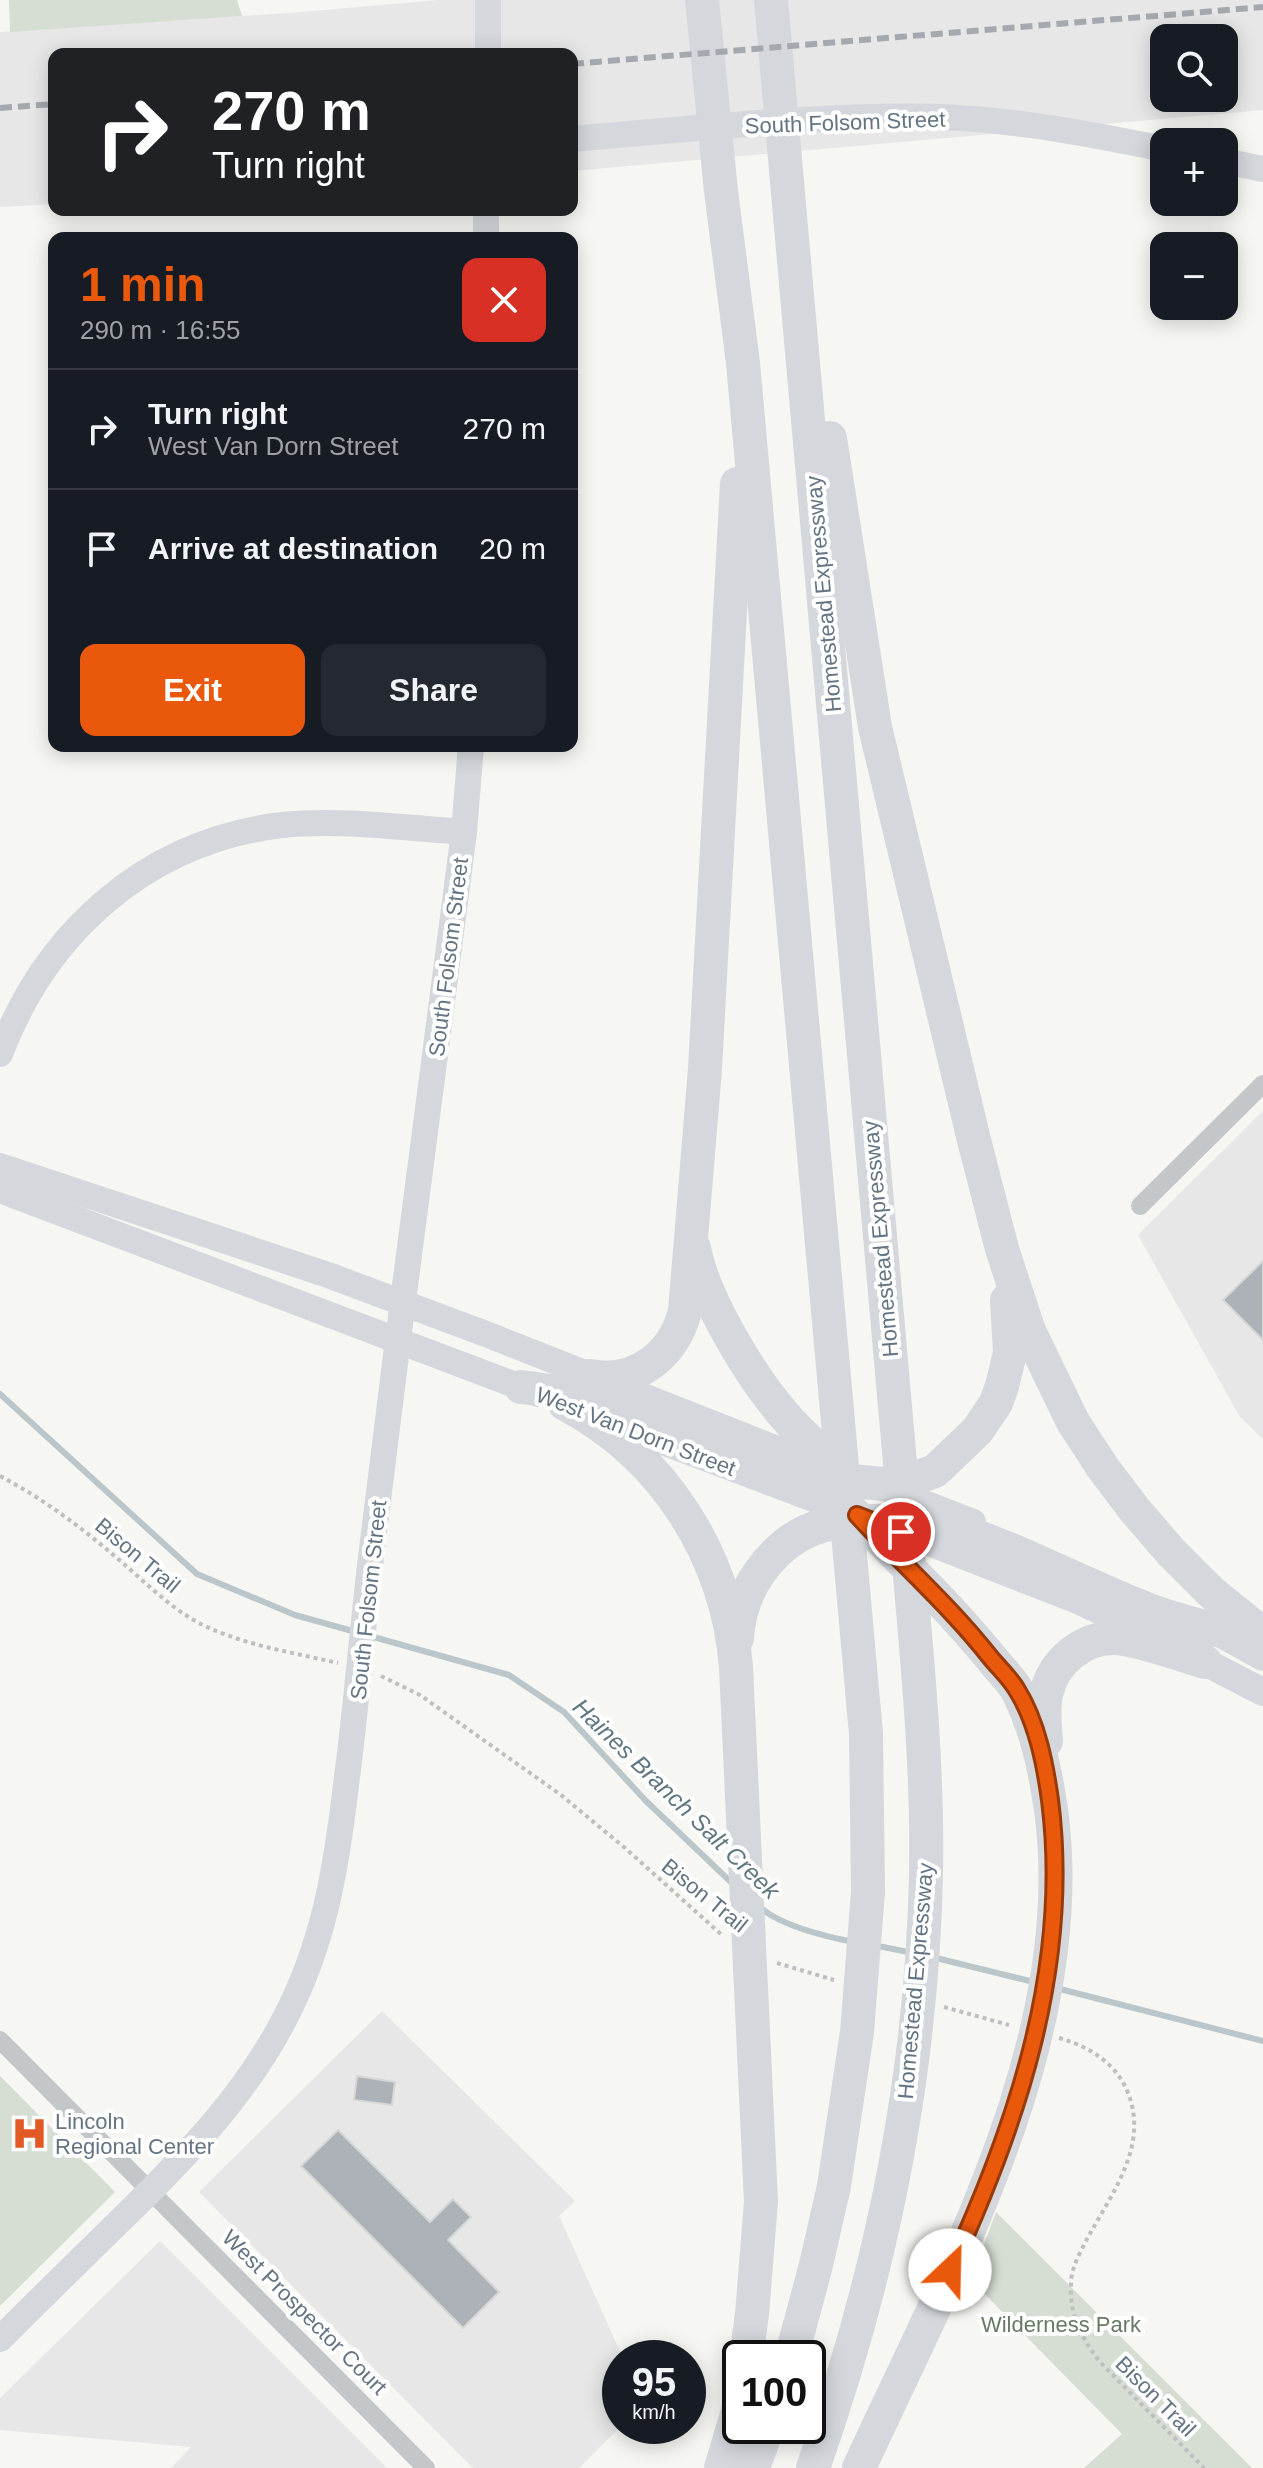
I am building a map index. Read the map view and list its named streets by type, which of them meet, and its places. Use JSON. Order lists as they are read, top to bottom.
{
  "streets": {
    "highway": ["Homestead Expressway"],
    "main road": ["South Folsom Street", "West Van Dorn Street"],
    "street": ["West Prospector Court"],
    "path": ["Bison Trail"]
  },
  "crossings": [
    ["South Folsom Street", "West Prospector Court"]
  ],
  "water": ["Haines Branch Salt Creek"],
  "parks": ["Wilderness Park"],
  "places": {
    "hospital": ["Lincoln Regional Center"]
  },
  "page": {
    "map_buttons": ["+", "−"],
    "turn": ["270 m", "Turn right"],
    "heading": ["1 min", "290 m · 16:55"],
    "list": [
      {
        "name": "Turn right",
        "note": "West Van Dorn Street",
        "value": "270 m"
      },
      {
        "name": "Arrive at destination",
        "value": "20 m"
      }
    ],
    "buttons": ["Exit", "Share"],
    "speed": "95 km/h",
    "limit": "100"
  }
}
